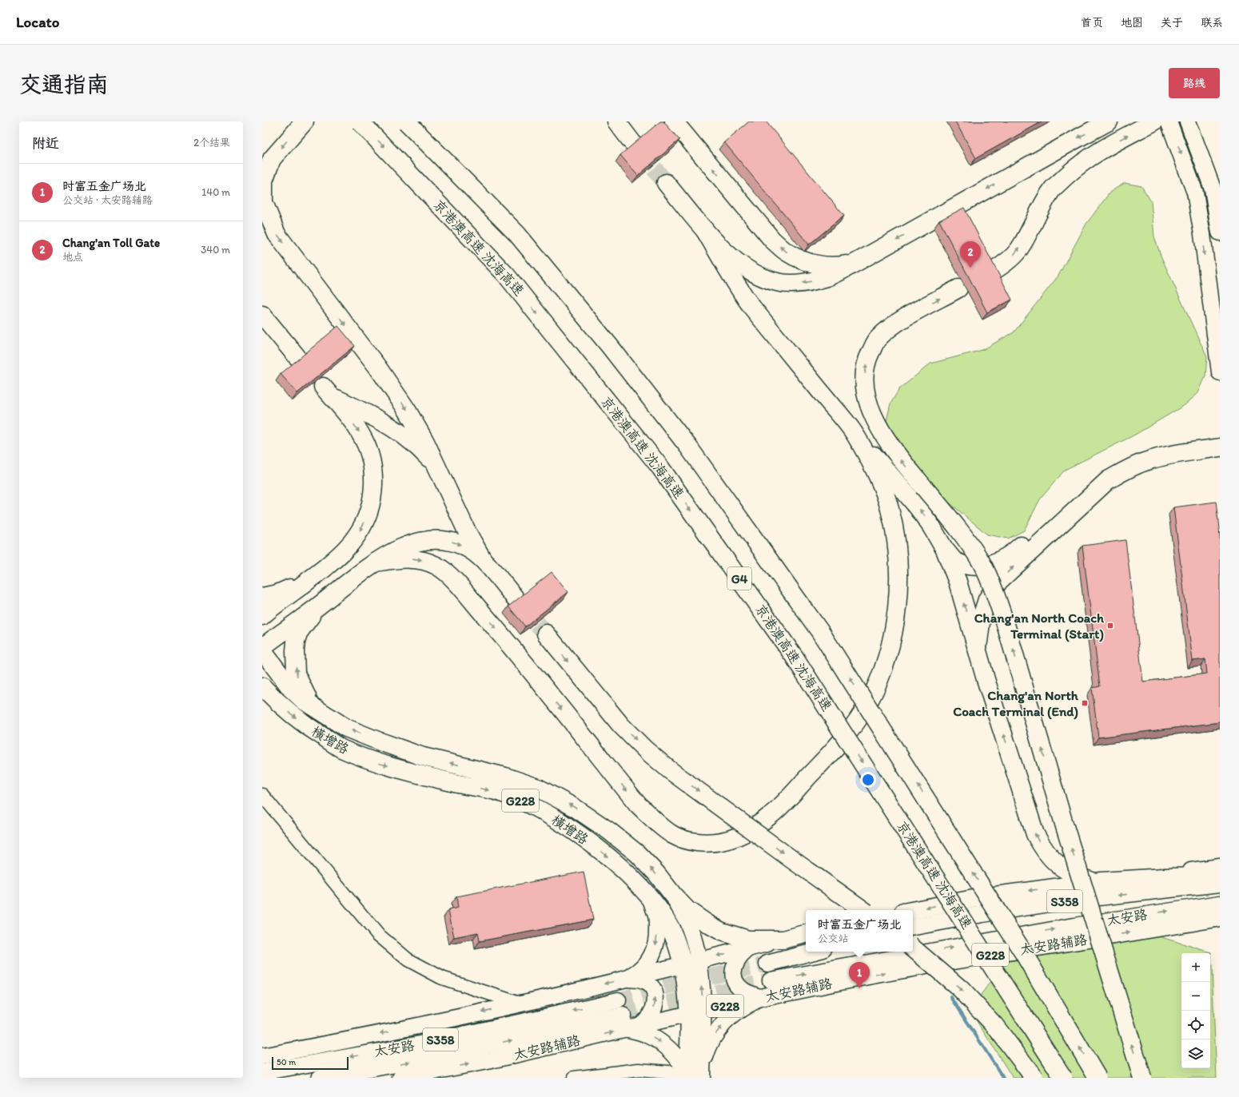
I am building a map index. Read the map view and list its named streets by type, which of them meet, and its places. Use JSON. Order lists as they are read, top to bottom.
{
  "streets": {
    "highway": [
      "京港澳高速 沈海高速",
      "G4",
      "横增路",
      "G228",
      "太安路辅路"
    ],
    "main road": ["S358", "太安路"]
  },
  "crossings": [
    ["横增路", "G228"],
    ["横增路", "太安路辅路"],
    ["太安路", "太安路辅路"]
  ],
  "places": {
    "transit": ["Chang'an North Coach Terminal (Start)", "Chang'an North Coach Terminal (End)"]
  },
  "scale_bar": "50 m",
  "page": {
    "header": "Locato",
    "nav": [
      "首页",
      "地图",
      "关于",
      "联系"
    ],
    "buttons": "路线",
    "title": "交通指南",
    "heading": ["附近", "2个结果"],
    "list": [
      {
        "mark": "1",
        "name": "时富五金广场北",
        "note": "公交站 · 太安路辅路",
        "value": "140 m"
      },
      {
        "mark": "2",
        "name": "Chang'an Toll Gate",
        "note": "地点",
        "value": "340 m"
      }
    ],
    "pins": ["2", "1"],
    "popup": ["时富五金广场北", "公交站"],
    "map_buttons": ["+", "−"],
    "scale": "50 m"
  }
}
